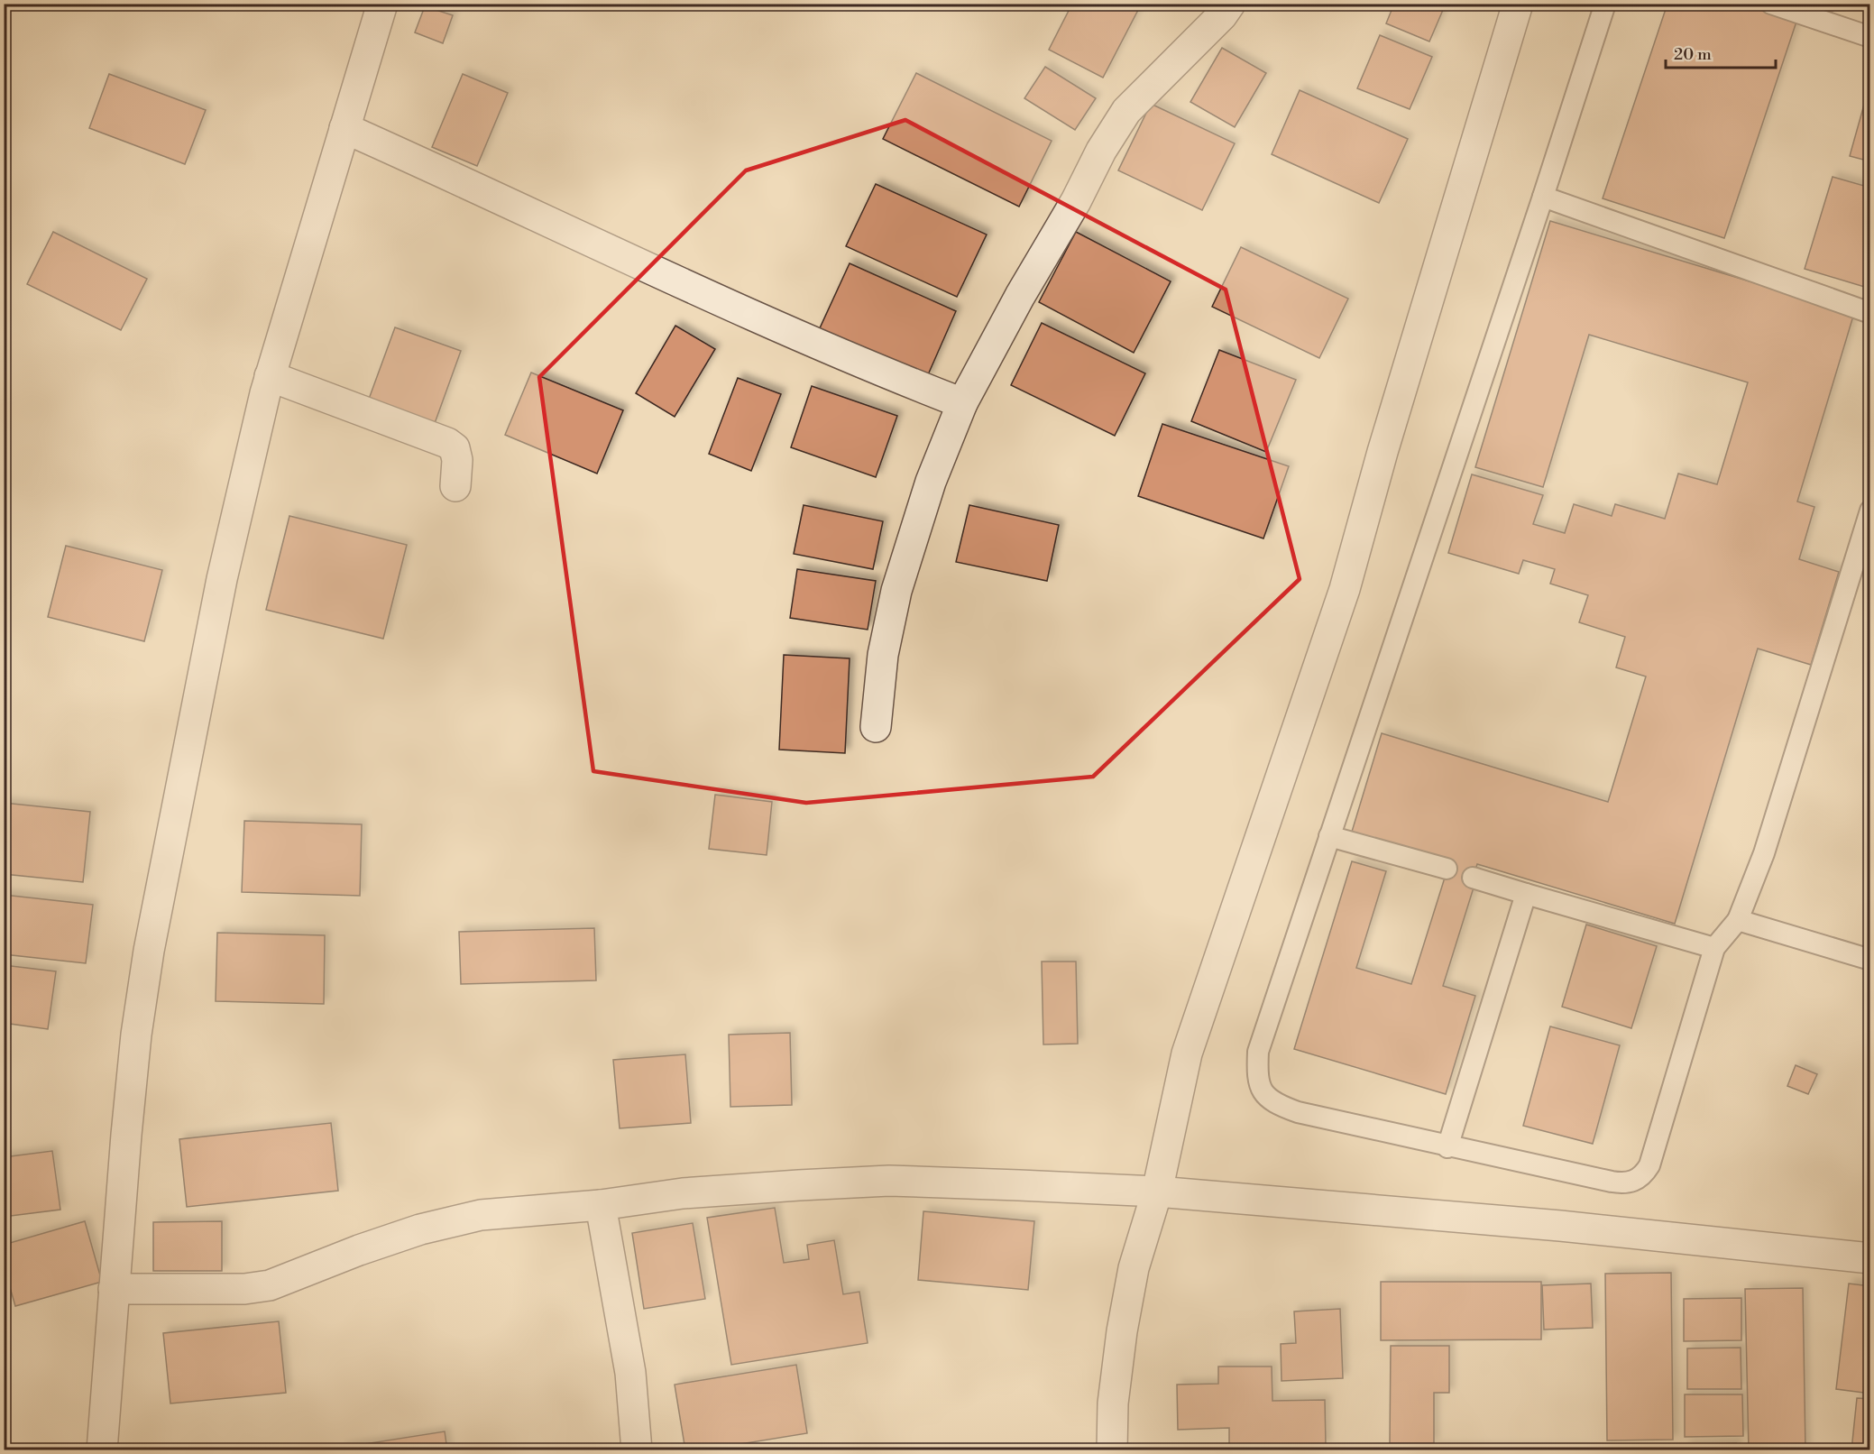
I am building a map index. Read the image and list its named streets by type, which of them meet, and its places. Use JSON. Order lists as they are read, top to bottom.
{
  "scale_bar": "20 m"
}
